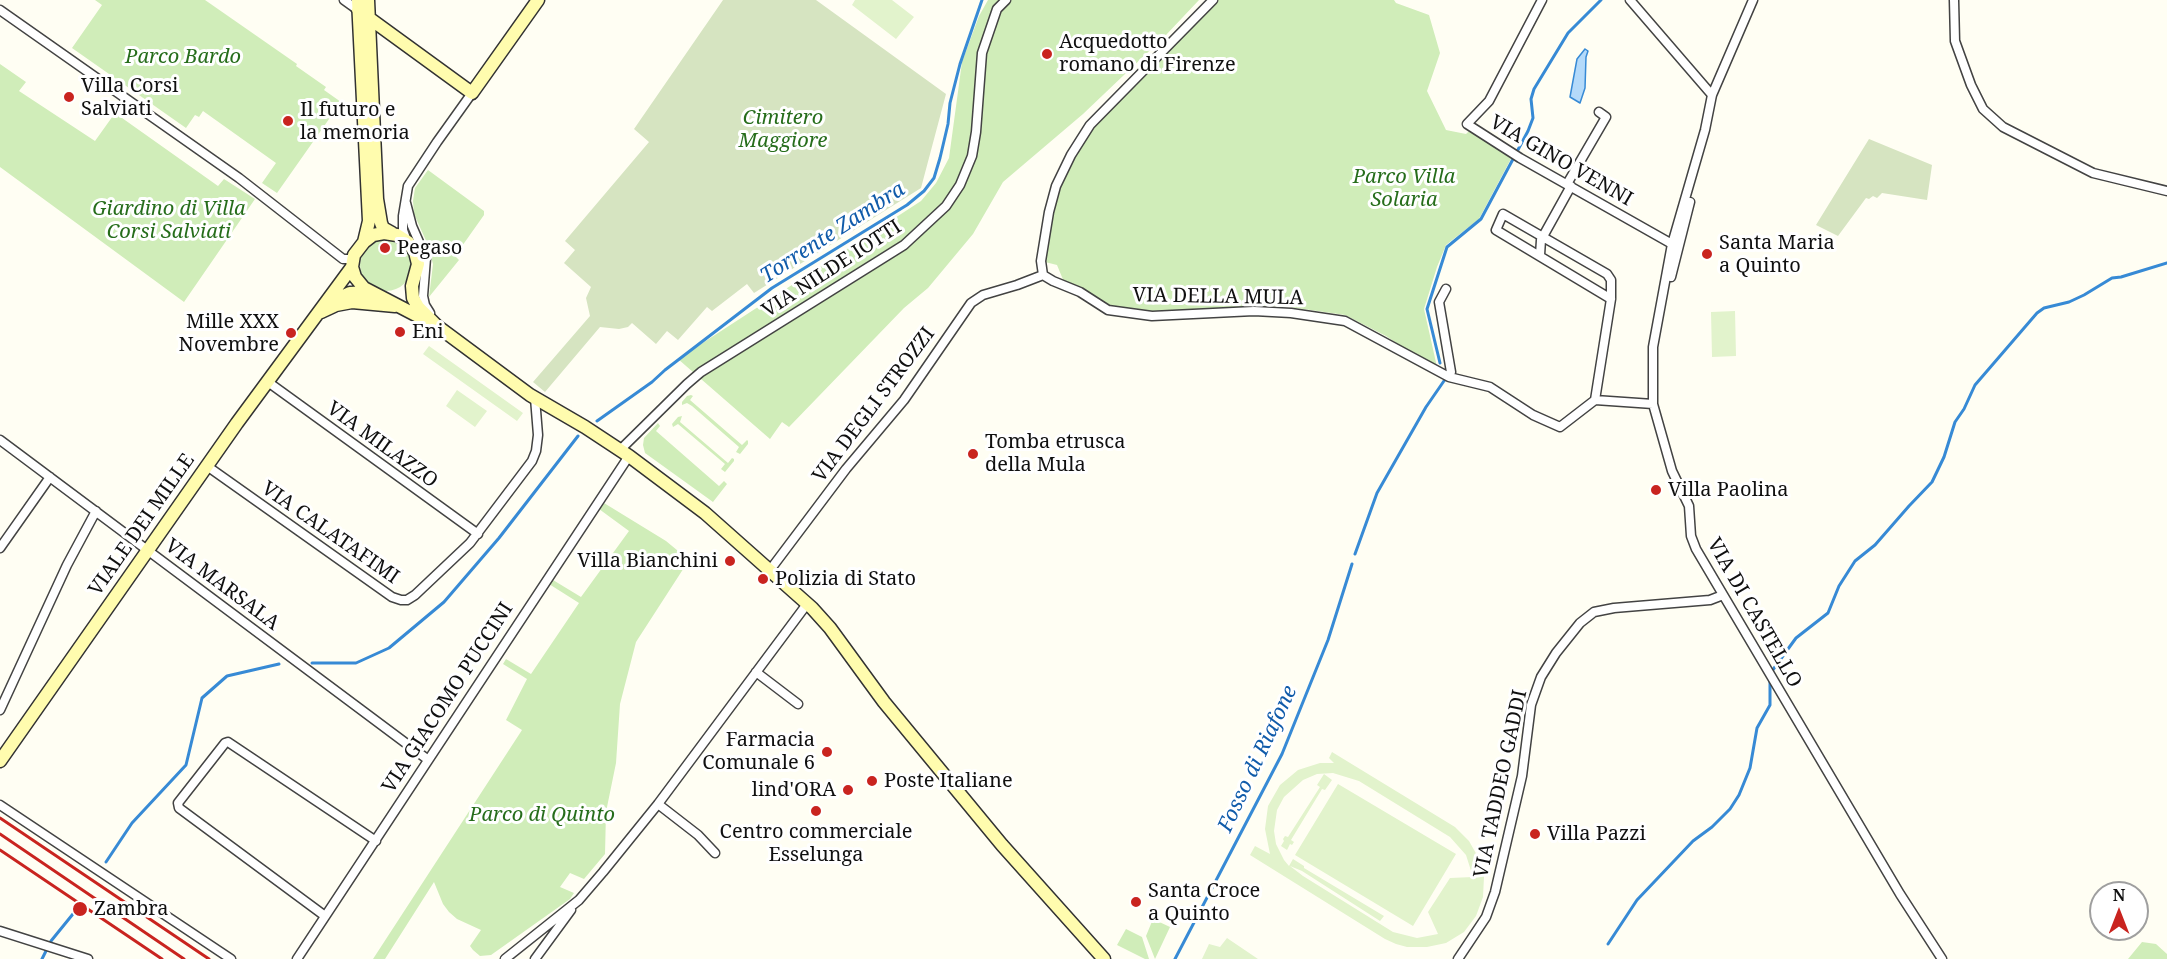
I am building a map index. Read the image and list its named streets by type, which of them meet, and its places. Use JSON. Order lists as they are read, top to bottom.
{
  "streets": {
    "main road": ["VIALE DEI MILLE"],
    "street": [
      "VIA GINO VENNI",
      "VIA NILDE IOTTI",
      "VIA DELLA MULA",
      "VIA DEGLI STROZZI",
      "VIA MILAZZO",
      "VIA CALATAFIMI",
      "VIA MARSALA",
      "VIA DI CASTELLO",
      "VIA GIACOMO PUCCINI",
      "VIA TADDEO GADDI"
    ]
  },
  "crossings": [
    ["VIA GINO VENNI", "VIA DI CASTELLO"],
    ["VIA NILDE IOTTI", "VIA GIACOMO PUCCINI"],
    ["VIA DELLA MULA", "VIA DEGLI STROZZI"],
    ["VIA MILAZZO", "VIALE DEI MILLE"],
    ["VIA MILAZZO", "VIA CALATAFIMI"],
    ["VIALE DEI MILLE", "VIA CALATAFIMI"],
    ["VIALE DEI MILLE", "VIA MARSALA"],
    ["VIA MARSALA", "VIA GIACOMO PUCCINI"],
    ["VIA DI CASTELLO", "VIA TADDEO GADDI"]
  ],
  "water": ["Torrente Zambra", "Fosso di Riafone"],
  "parks": [
    "Parco Bardo",
    "Cimitero Maggiore",
    "Parco Villa Solaria",
    "Giardino di Villa Corsi Salviati",
    "Parco di Quinto"
  ],
  "places": [
    "Acquedotto romano di Firenze",
    "Villa Corsi Salviati",
    "Il futuro e la memoria",
    "Pegaso",
    "Santa Maria a Quinto",
    "Eni",
    "Mille XXX Novembre",
    "Tomba etrusca della Mula",
    "Villa Paolina",
    "Villa Bianchini",
    "Polizia di Stato",
    "Farmacia Comunale 6",
    "Poste Italiane",
    "lind'ORA",
    "Centro commerciale Esselunga",
    "Villa Pazzi",
    "Santa Croce a Quinto",
    "Zambra"
  ],
  "north": "top"
}
